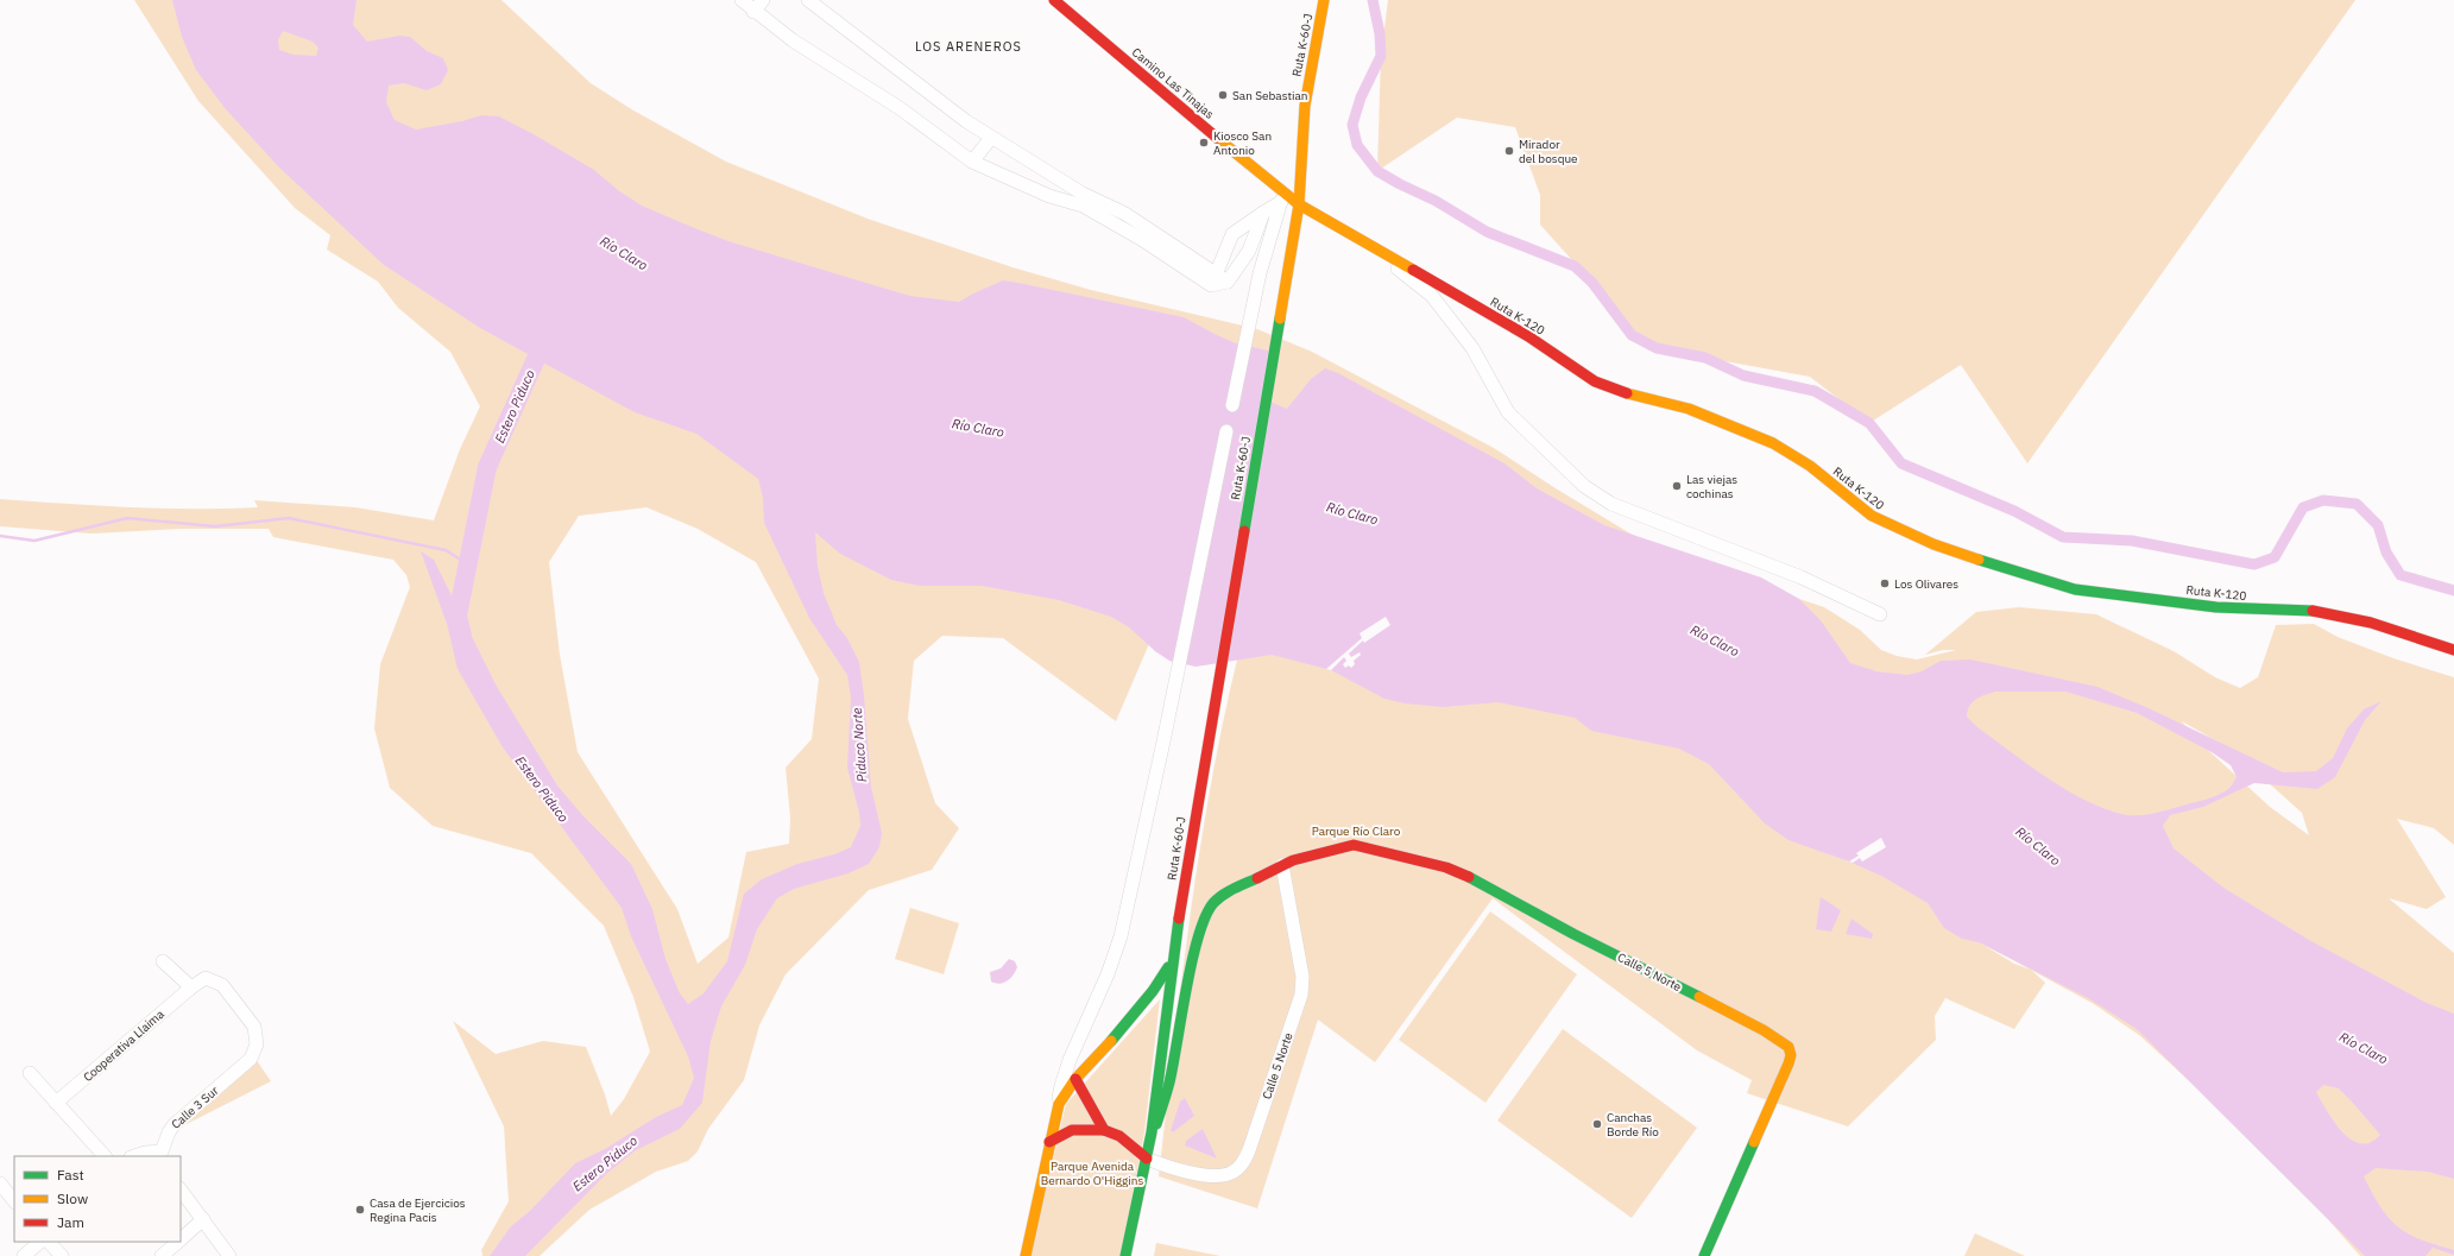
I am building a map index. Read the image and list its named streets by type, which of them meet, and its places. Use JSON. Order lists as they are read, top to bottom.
{
  "streets": {
    "street": [
      "Ruta K-60-J",
      "Camino Las Tinajas",
      "Ruta K-120",
      "Calle 5 Norte",
      "Cooperativa Llaima",
      "Calle 3 Sur"
    ]
  },
  "crossings": [
    ["Ruta K-60-J", "Camino Las Tinajas"],
    ["Ruta K-60-J", "Ruta K-120"],
    ["Camino Las Tinajas", "Ruta K-120"],
    ["Cooperativa Llaima", "Calle 3 Sur"]
  ],
  "districts": ["LOS ARENEROS"],
  "water": ["Río Claro", "Estero Piduco", "Piduco Norte"],
  "parks": ["Parque Río Claro", "Parque Avenida Bernardo O'Higgins"],
  "places": [
    "San Sebastian",
    "Kiosco San Antonio",
    "Mirador del bosque",
    "Las viejas cochinas",
    "Los Olivares",
    "Canchas Borde Río",
    "Casa de Ejercicios Regina Pacis"
  ],
  "legend": ["Fast", "Slow", "Jam"]
}
